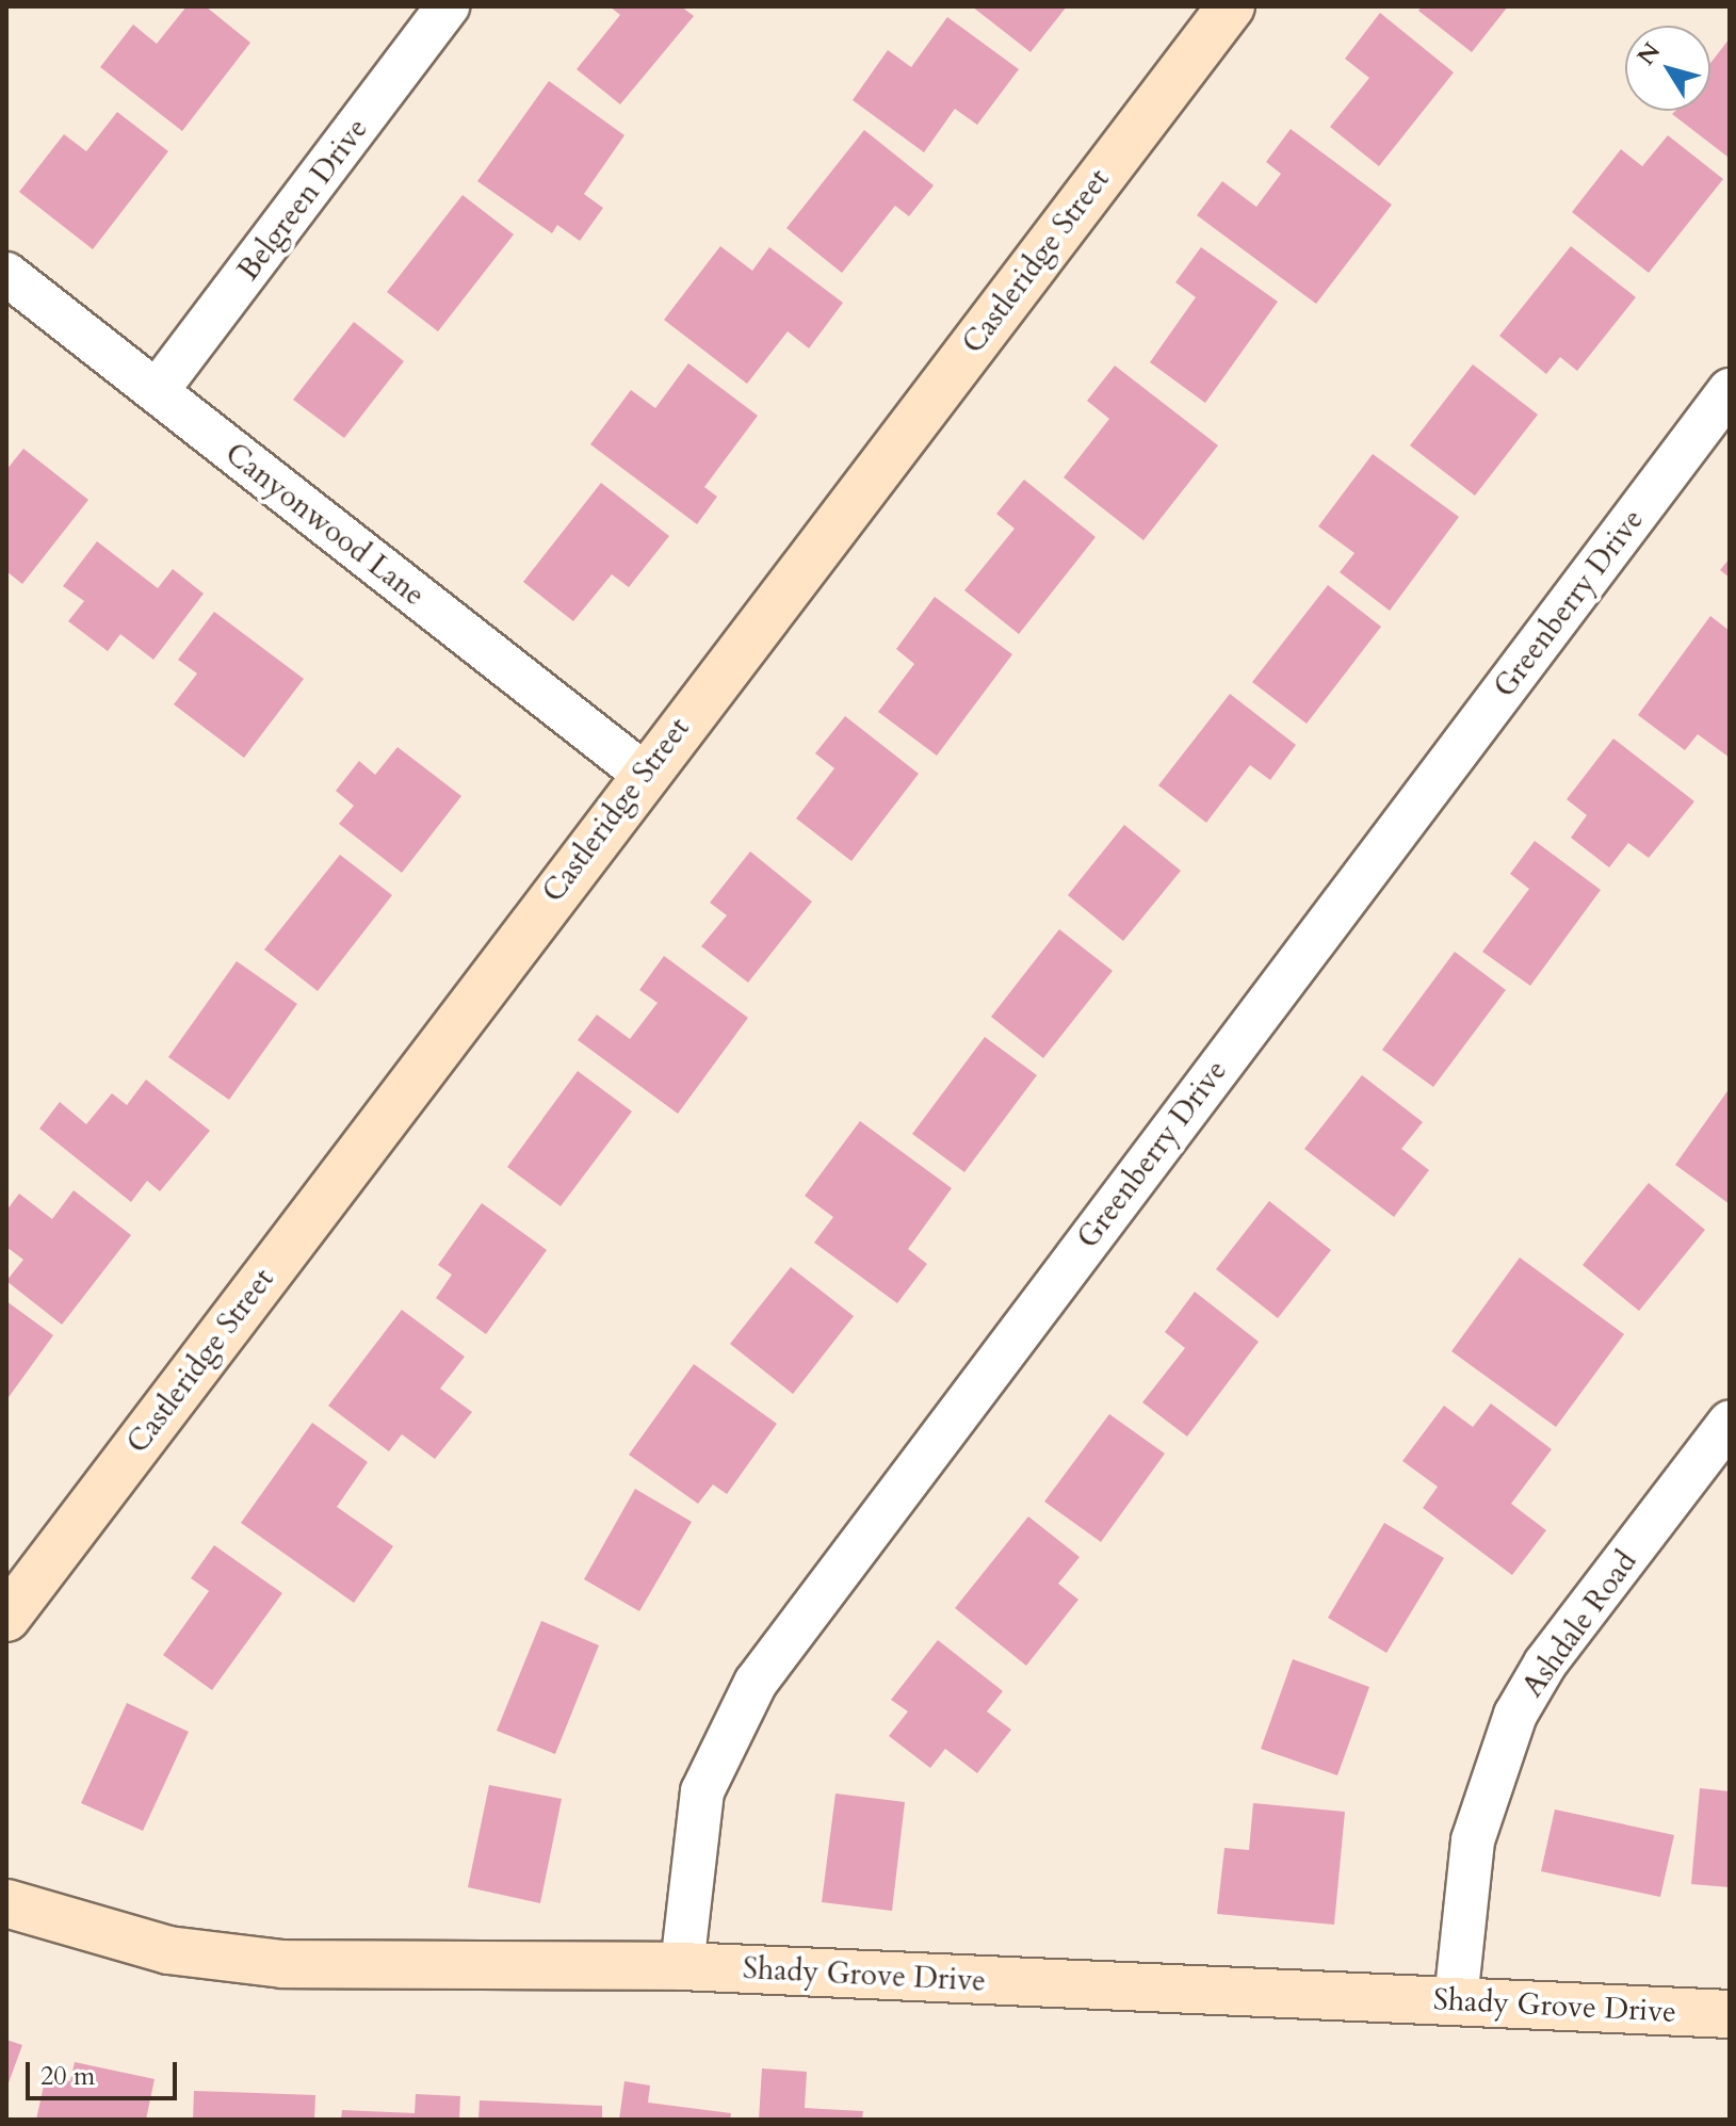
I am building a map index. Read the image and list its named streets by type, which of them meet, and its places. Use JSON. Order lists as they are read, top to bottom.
{
  "streets": {
    "street": [
      "Belgreen Drive",
      "Castleridge Street",
      "Canyonwood Lane",
      "Greenberry Drive",
      "Ashdale Road",
      "Shady Grove Drive"
    ]
  },
  "crossings": [
    ["Belgreen Drive", "Canyonwood Lane"],
    ["Castleridge Street", "Canyonwood Lane"],
    ["Greenberry Drive", "Shady Grove Drive"],
    ["Ashdale Road", "Shady Grove Drive"]
  ],
  "scale_bar": "20 m",
  "north": "top left"
}
